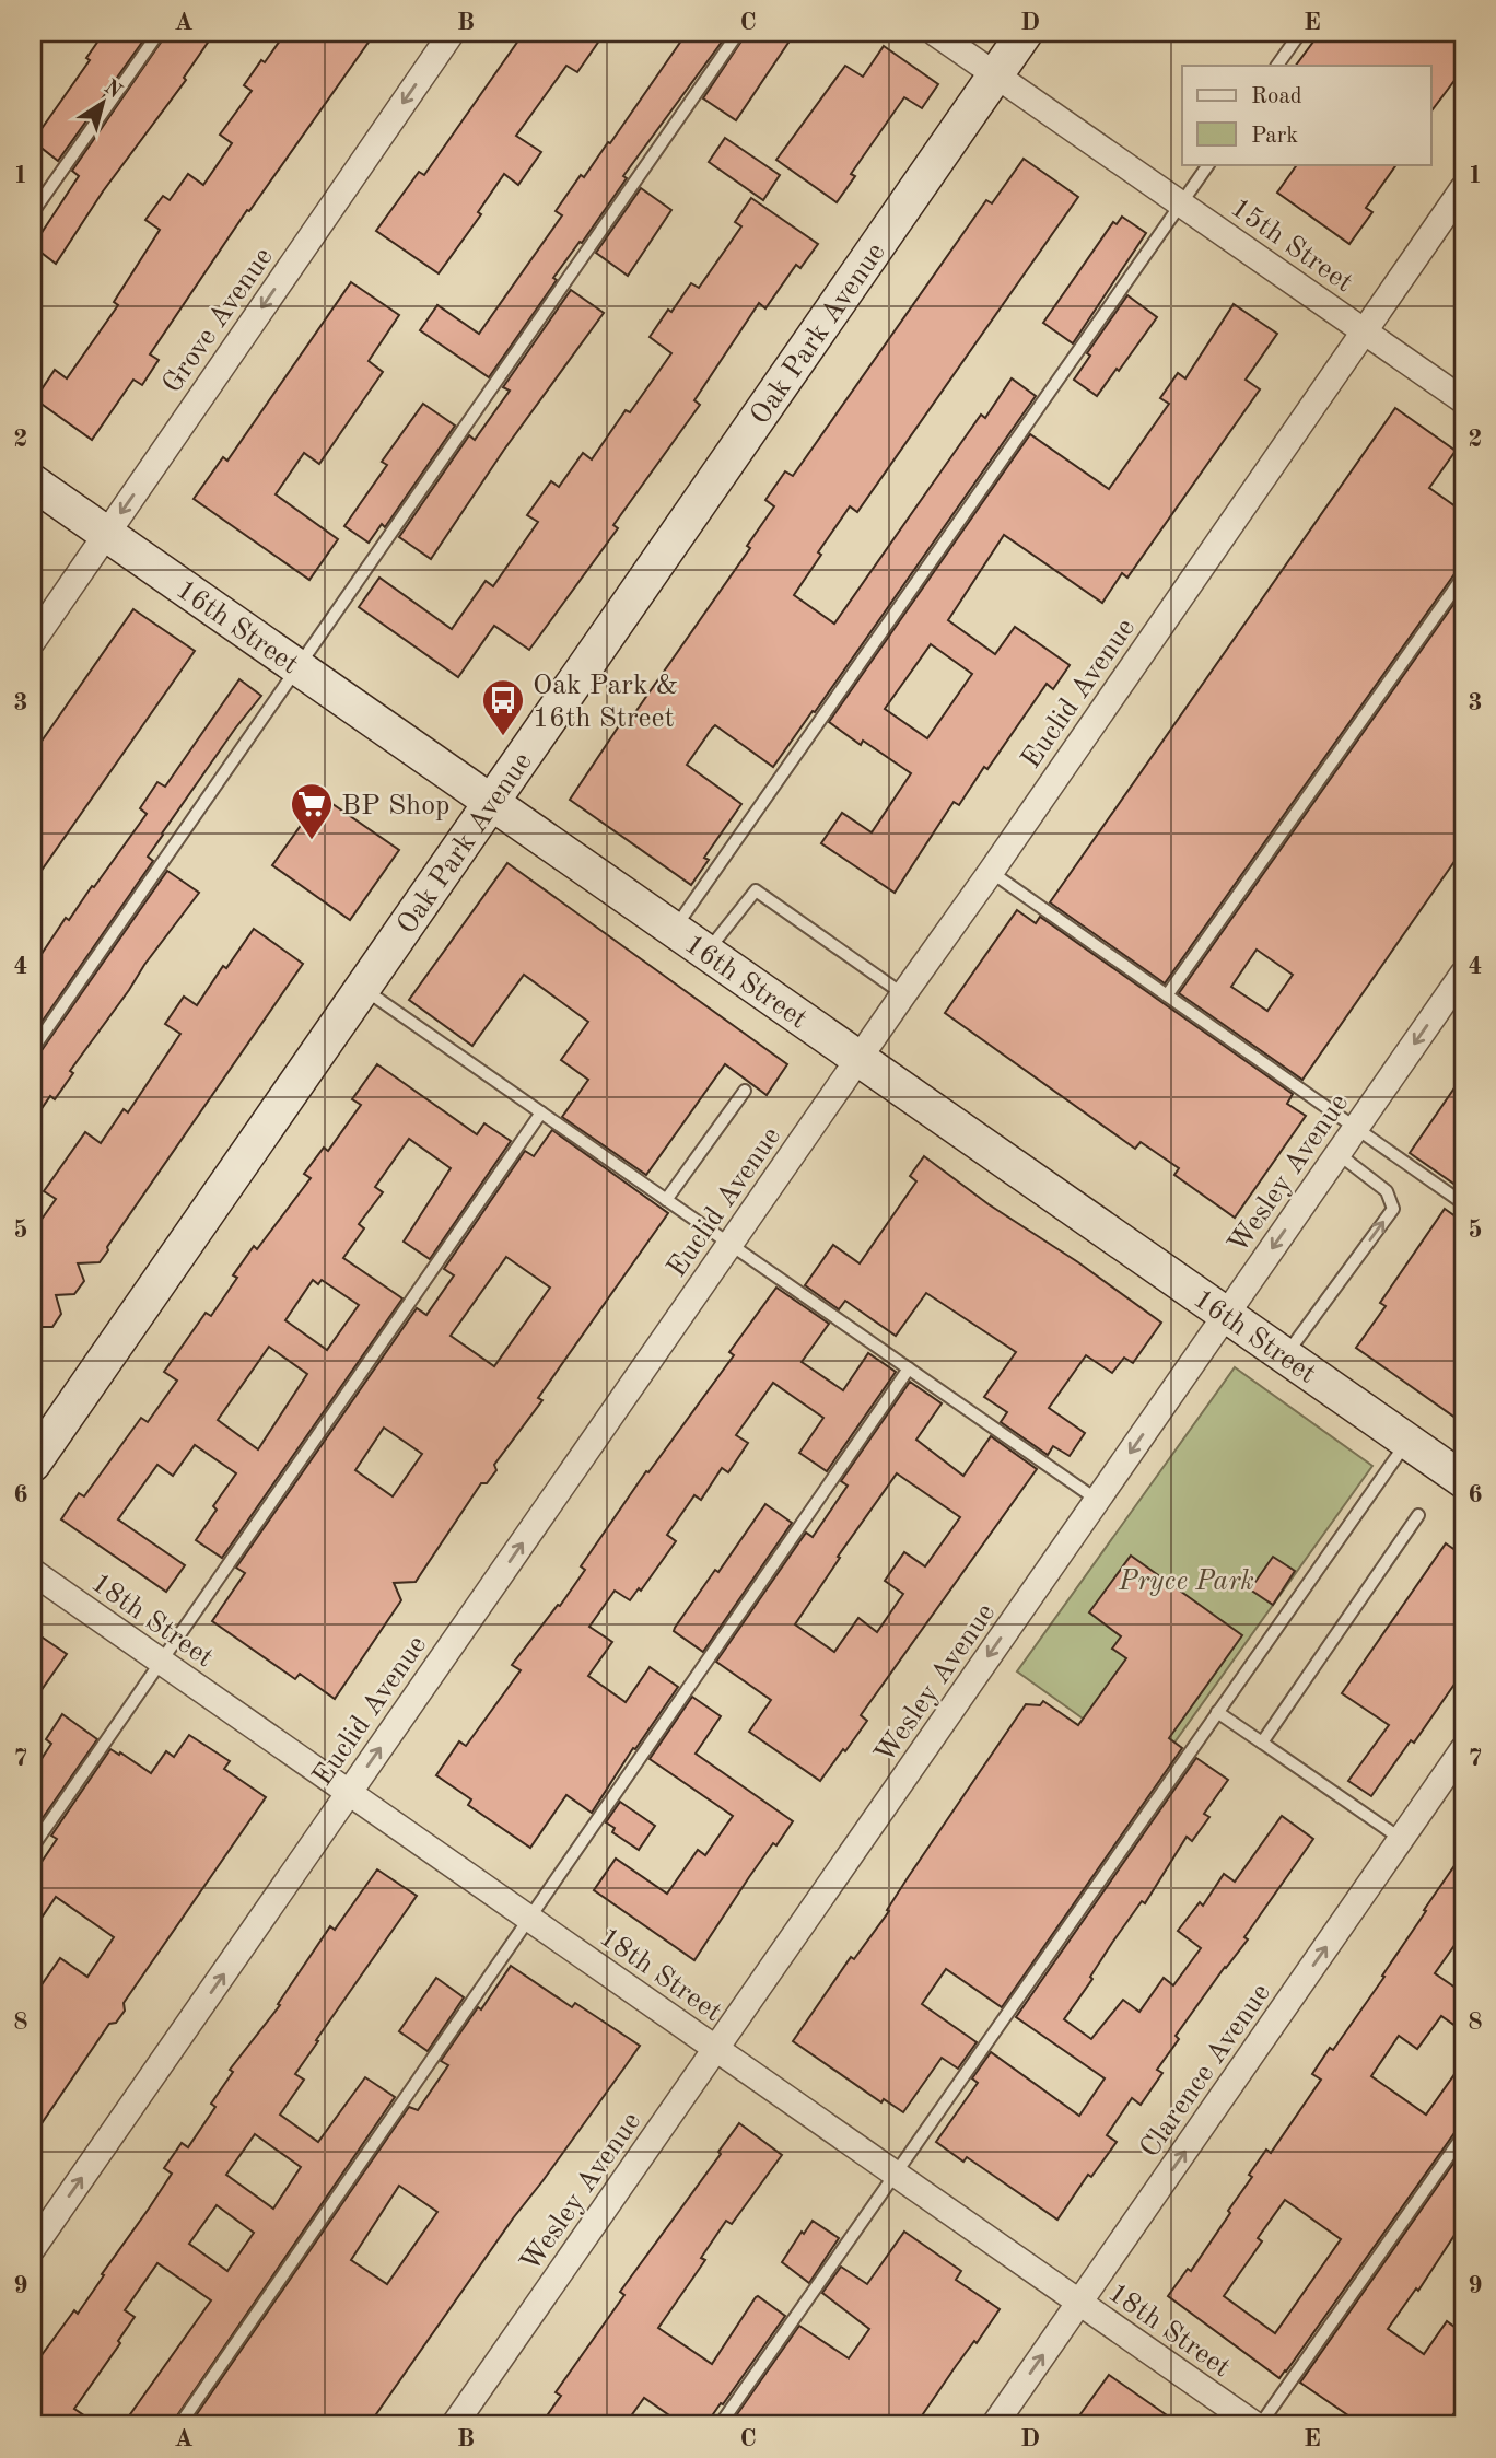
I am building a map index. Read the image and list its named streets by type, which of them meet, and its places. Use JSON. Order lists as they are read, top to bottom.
{
  "streets": {
    "street": [
      "15th Street",
      "Grove Avenue",
      "Oak Park Avenue",
      "16th Street",
      "Euclid Avenue",
      "Wesley Avenue",
      "18th Street",
      "Clarence Avenue"
    ]
  },
  "crossings": [
    ["15th Street", "Oak Park Avenue"],
    ["15th Street", "Euclid Avenue"],
    ["Grove Avenue", "16th Street"],
    ["Oak Park Avenue", "16th Street"],
    ["16th Street", "Euclid Avenue"],
    ["16th Street", "Wesley Avenue"],
    ["Euclid Avenue", "18th Street"],
    ["Wesley Avenue", "18th Street"],
    ["18th Street", "Clarence Avenue"]
  ],
  "one_way": [
    "Grove Avenue",
    "Euclid Avenue",
    "Wesley Avenue",
    "Clarence Avenue"
  ],
  "parks": ["Pryce Park"],
  "places": {
    "bus stop": ["Oak Park & 16th Street"],
    "supermarket": ["BP Shop"]
  },
  "legend": ["Road", "Park"],
  "north": "top right",
  "grid": {
    "columns": [
      "A",
      "B",
      "C",
      "D",
      "E"
    ],
    "rows": [
      "1",
      "2",
      "3",
      "4",
      "5",
      "6",
      "7",
      "8",
      "9"
    ]
  }
}
